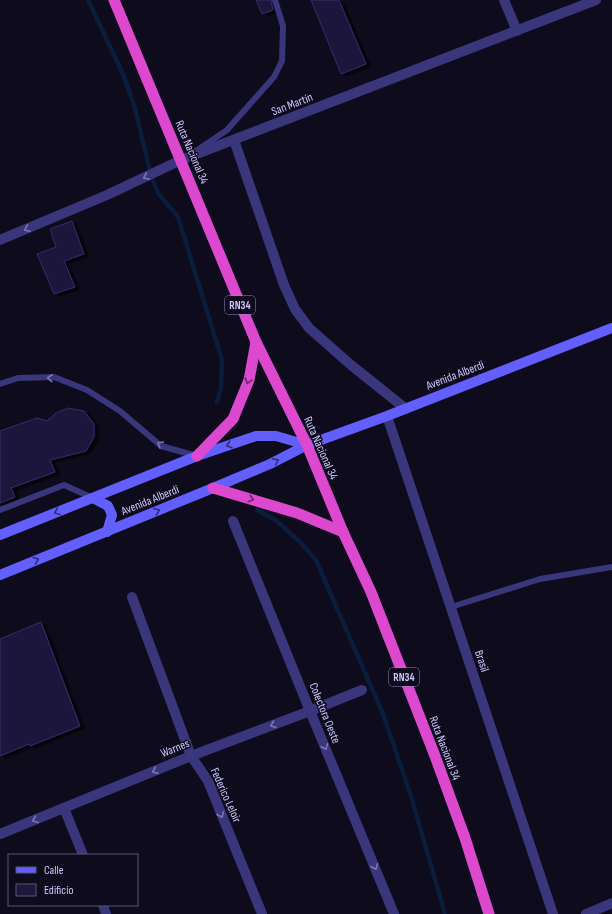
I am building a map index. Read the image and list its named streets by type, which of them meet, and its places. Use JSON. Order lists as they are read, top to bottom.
{
  "streets": {
    "highway": ["Ruta Nacional 34", "RN34"],
    "main road": ["Avenida Alberdi"],
    "street": [
      "San Martín",
      "Brasil",
      "Colectora Oeste",
      "Warnes",
      "Federico Leloir"
    ]
  },
  "crossings": [
    ["San Martín", "Ruta Nacional 34"],
    ["Ruta Nacional 34", "Avenida Alberdi"],
    ["Avenida Alberdi", "Brasil"],
    ["Colectora Oeste", "Warnes"],
    ["Warnes", "Federico Leloir"]
  ],
  "one_way": ["Colectora Oeste", "Warnes", "Federico Leloir"],
  "legend": ["Calle", "Edificio"]
}
